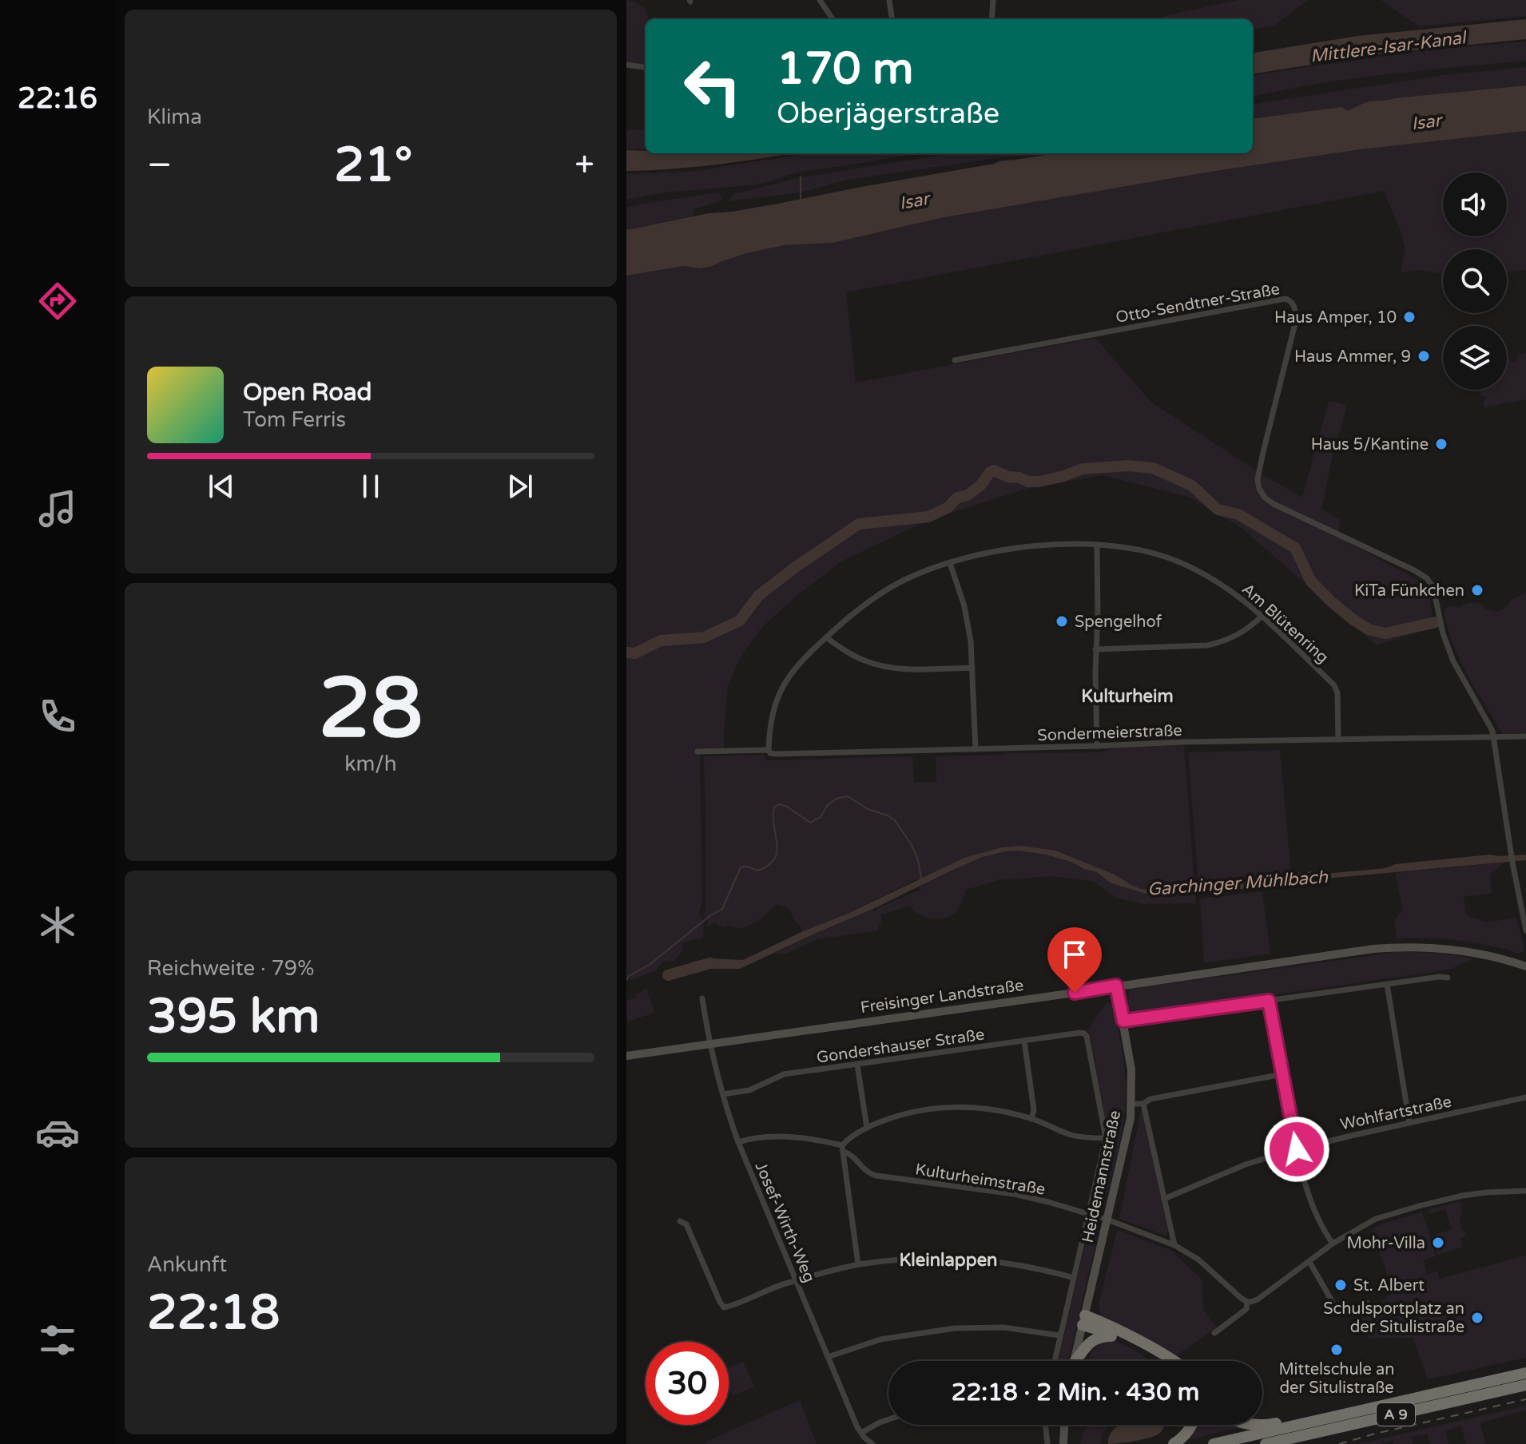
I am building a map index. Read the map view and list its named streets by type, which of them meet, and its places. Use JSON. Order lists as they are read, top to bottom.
{
  "streets": {
    "highway": ["A 9"],
    "main road": ["Freisinger Landstraße", "Heidemannstraße"],
    "street": [
      "Otto-Sendtner-Straße",
      "Am Blütenring",
      "Sondermeierstraße",
      "Gondershauser Straße",
      "Wohlfartstraße",
      "Kulturheimstraße",
      "Josef-Wirth-Weg"
    ]
  },
  "crossings": [
    ["Otto-Sendtner-Straße", "Sondermeierstraße"],
    ["Am Blütenring", "Sondermeierstraße"],
    ["Freisinger Landstraße", "Heidemannstraße"],
    ["Freisinger Landstraße", "Josef-Wirth-Weg"],
    ["Gondershauser Straße", "Josef-Wirth-Weg"],
    ["Heidemannstraße", "Kulturheimstraße"],
    ["Kulturheimstraße", "Josef-Wirth-Weg"]
  ],
  "districts": ["Kulturheim", "Kleinlappen"],
  "water": ["Mittlere-Isar-Kanal", "Isar", "Garchinger Mühlbach"],
  "places": [
    "Haus Amper, 10",
    "Haus Ammer, 9",
    "Haus 5/Kantine",
    "KiTa Fünkchen",
    "Spengelhof",
    "Mohr-Villa",
    "St. Albert",
    "Schulsportplatz an der Situlistraße",
    "Mittelschule an der Situlistraße"
  ],
  "page": {
    "tabs": "22:16",
    "tile": [
      "Klima",
      ["28", "km/h"],
      ["Reichweite · 79%", "395 km"],
      ["Ankunft", "22:18"]
    ],
    "turn": ["170 m", "Oberjägerstraße"],
    "heat": ["−", "21°", "+"],
    "song": ["Open Road", "Tom Ferris"],
    "limit": "30",
    "trip": "22:18 · 2 Min. · 430 m"
  }
}
